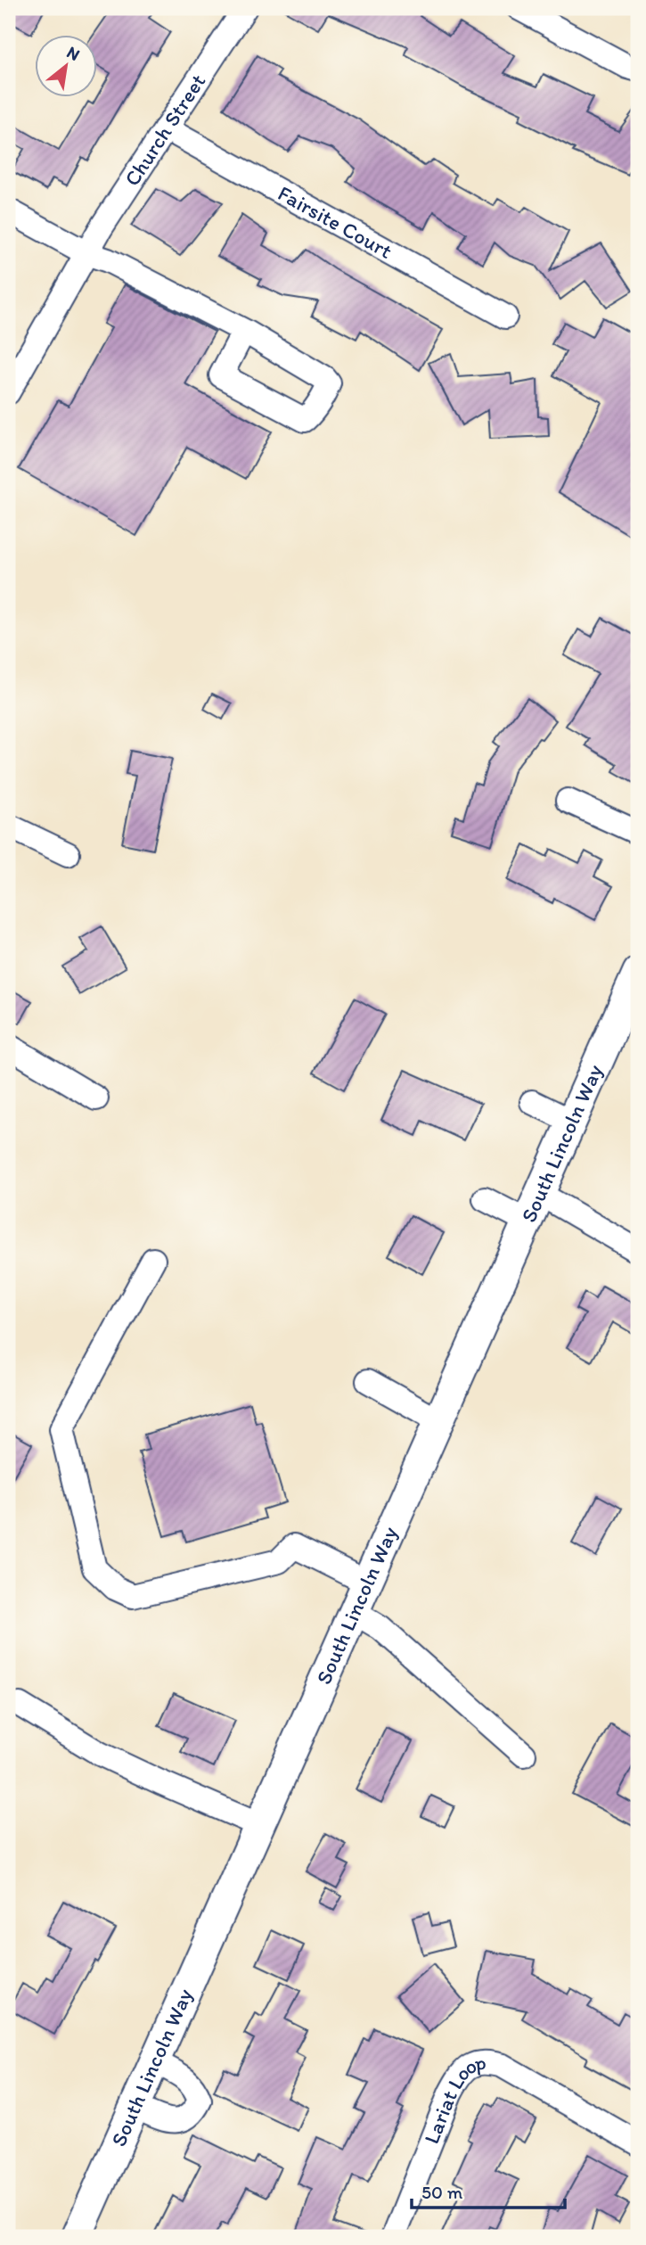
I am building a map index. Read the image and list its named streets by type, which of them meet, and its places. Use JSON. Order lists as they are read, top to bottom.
{
  "streets": {
    "main road": ["South Lincoln Way"],
    "street": ["Church Street", "Fairsite Court", "Lariat Loop"]
  },
  "crossings": [
    ["Church Street", "Fairsite Court"]
  ],
  "scale_bar": "50 m",
  "north": "top right"
}
